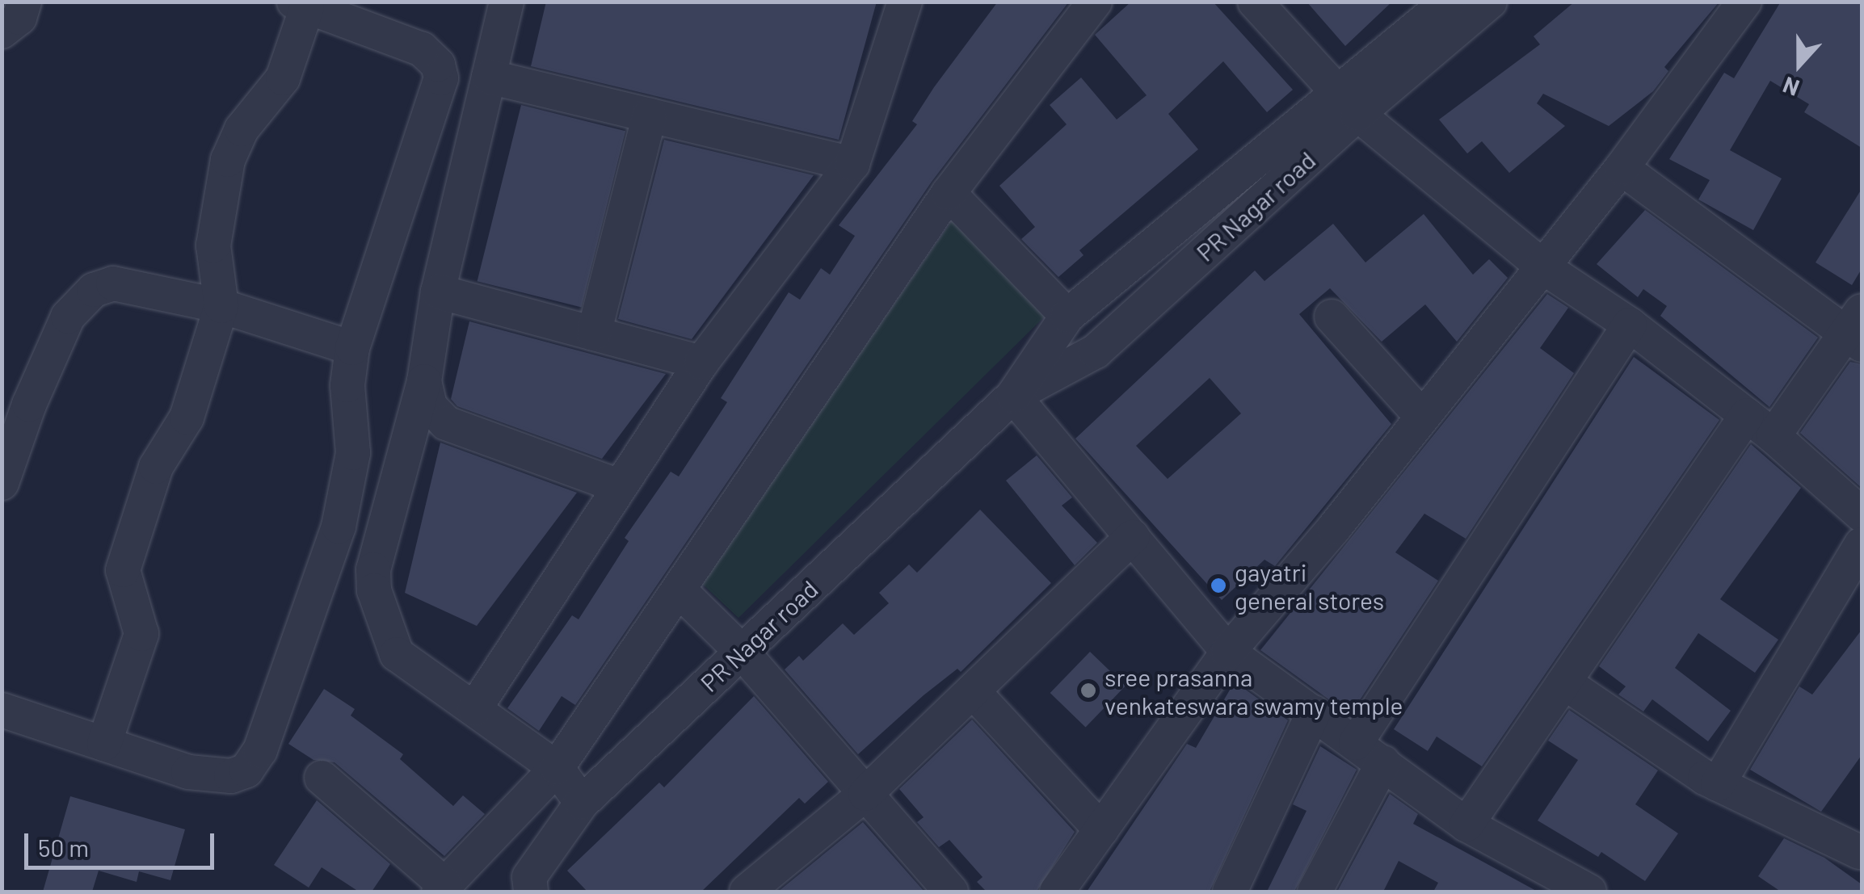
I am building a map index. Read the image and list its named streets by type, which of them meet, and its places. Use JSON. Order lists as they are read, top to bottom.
{
  "streets": {
    "street": ["PR Nagar road"]
  },
  "places": ["gayatri general stores", "sree prasanna venkateswara swamy temple"],
  "scale_bar": "50 m",
  "north": "bottom"
}
